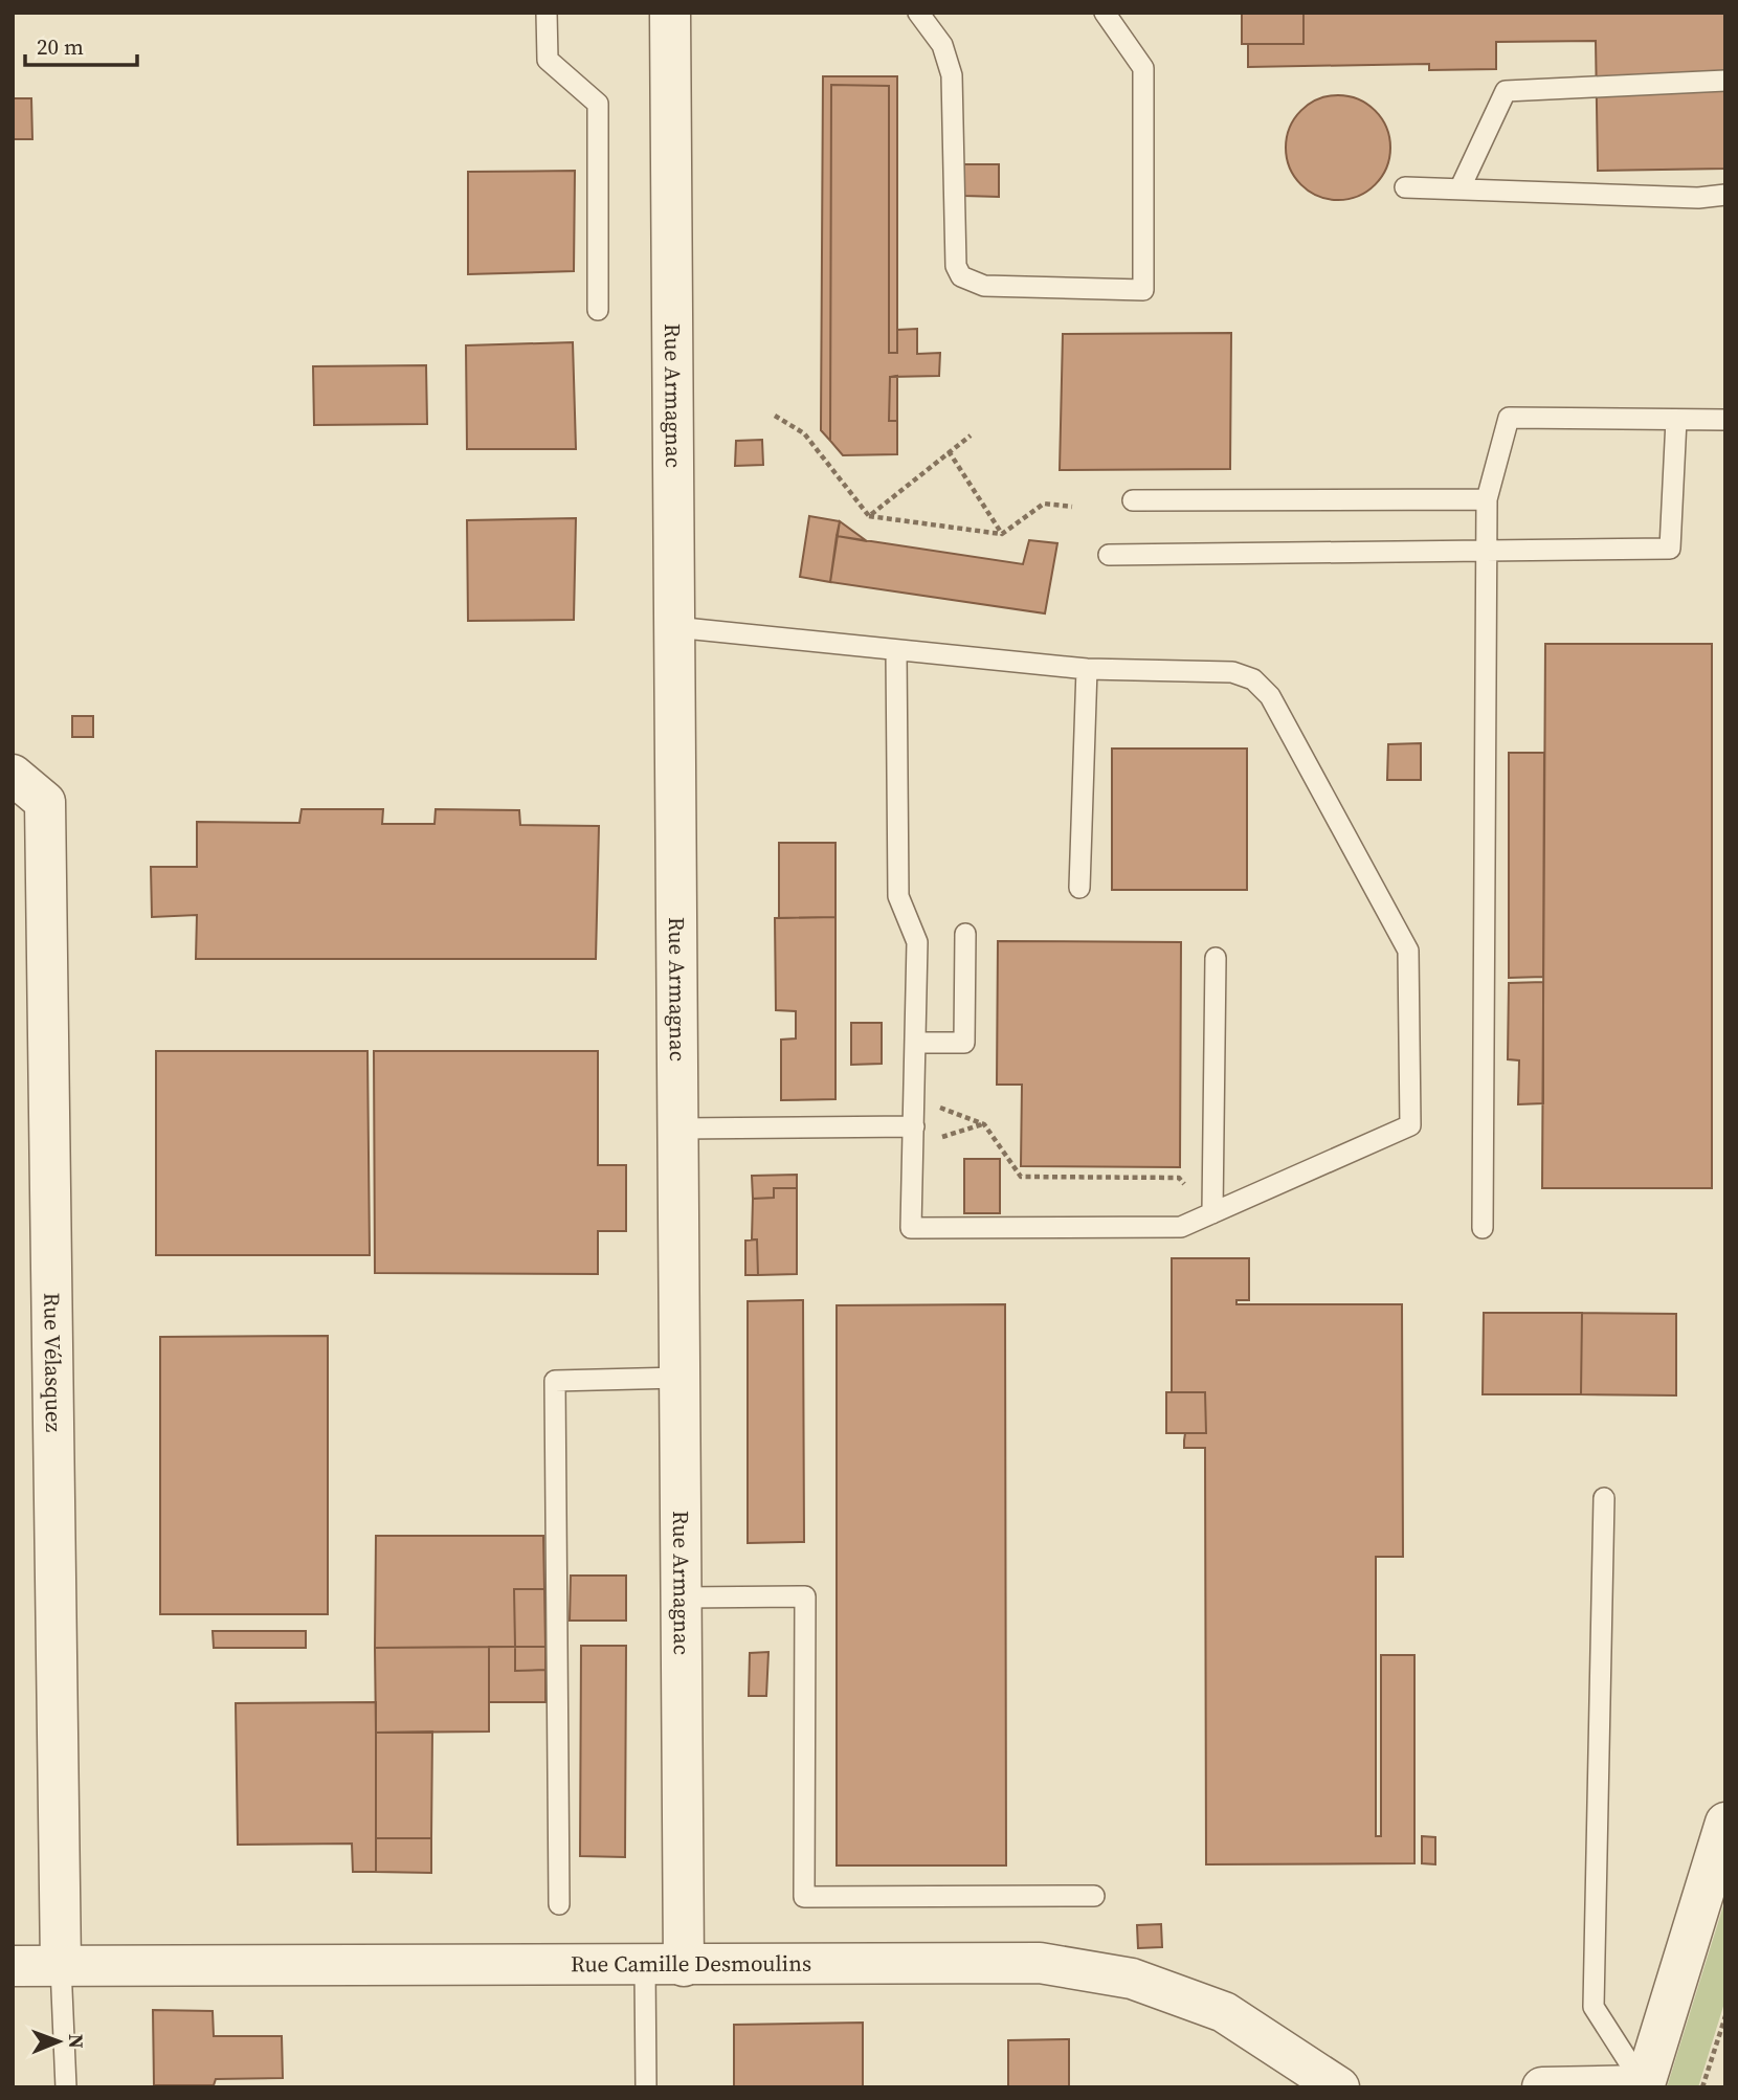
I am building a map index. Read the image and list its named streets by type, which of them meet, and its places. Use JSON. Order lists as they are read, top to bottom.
{
  "streets": {
    "street": ["Rue Armagnac", "Rue Vélasquez", "Rue Camille Desmoulins"]
  },
  "crossings": [
    ["Rue Armagnac", "Rue Camille Desmoulins"],
    ["Rue Vélasquez", "Rue Camille Desmoulins"]
  ],
  "scale_bar": "20 m",
  "north": "right"
}
